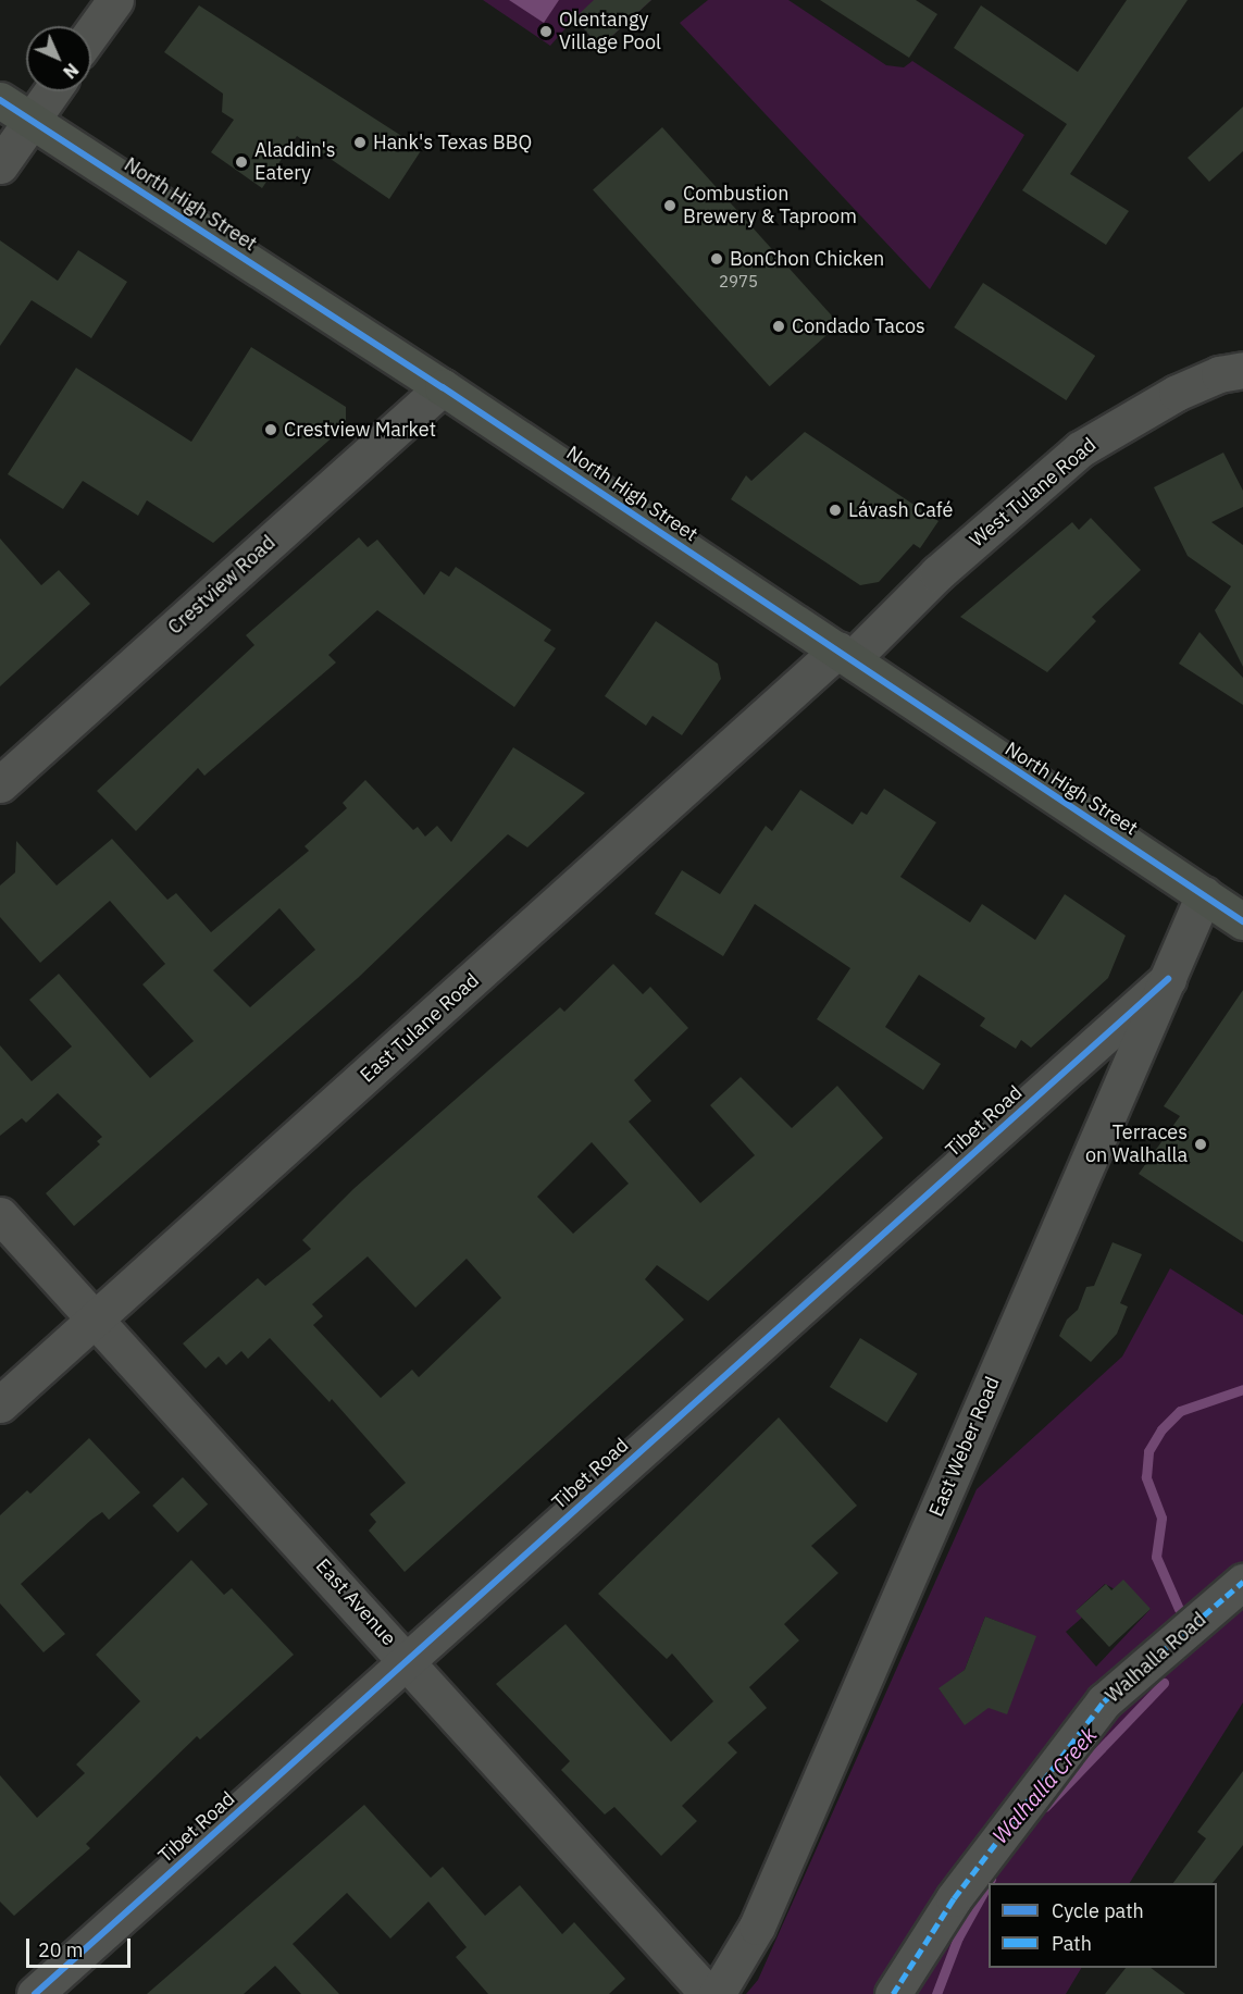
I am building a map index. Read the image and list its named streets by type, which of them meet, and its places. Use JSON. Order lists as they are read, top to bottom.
{
  "streets": {
    "main road": ["North High Street"],
    "street": [
      "West Tulane Road",
      "Crestview Road",
      "East Tulane Road",
      "Tibet Road",
      "East Weber Road",
      "East Avenue",
      "Walhalla Road"
    ]
  },
  "crossings": [
    ["North High Street", "West Tulane Road"],
    ["North High Street", "Crestview Road"],
    ["North High Street", "East Tulane Road"],
    ["North High Street", "East Weber Road"],
    ["West Tulane Road", "East Tulane Road"],
    ["East Tulane Road", "East Avenue"],
    ["Tibet Road", "East Weber Road"],
    ["Tibet Road", "East Avenue"]
  ],
  "water": ["Walhalla Creek"],
  "places": [
    "Olentangy Village Pool",
    "Hank's Texas BBQ",
    "Aladdin's Eatery",
    "Combustion Brewery & Taproom",
    "BonChon Chicken",
    "Condado Tacos",
    "Crestview Market",
    "Lávash Café",
    "Terraces on Walhalla"
  ],
  "house_numbers": ["2975"],
  "legend": ["Cycle path", "Path"],
  "scale_bar": "20 m",
  "north": "bottom right"
}
